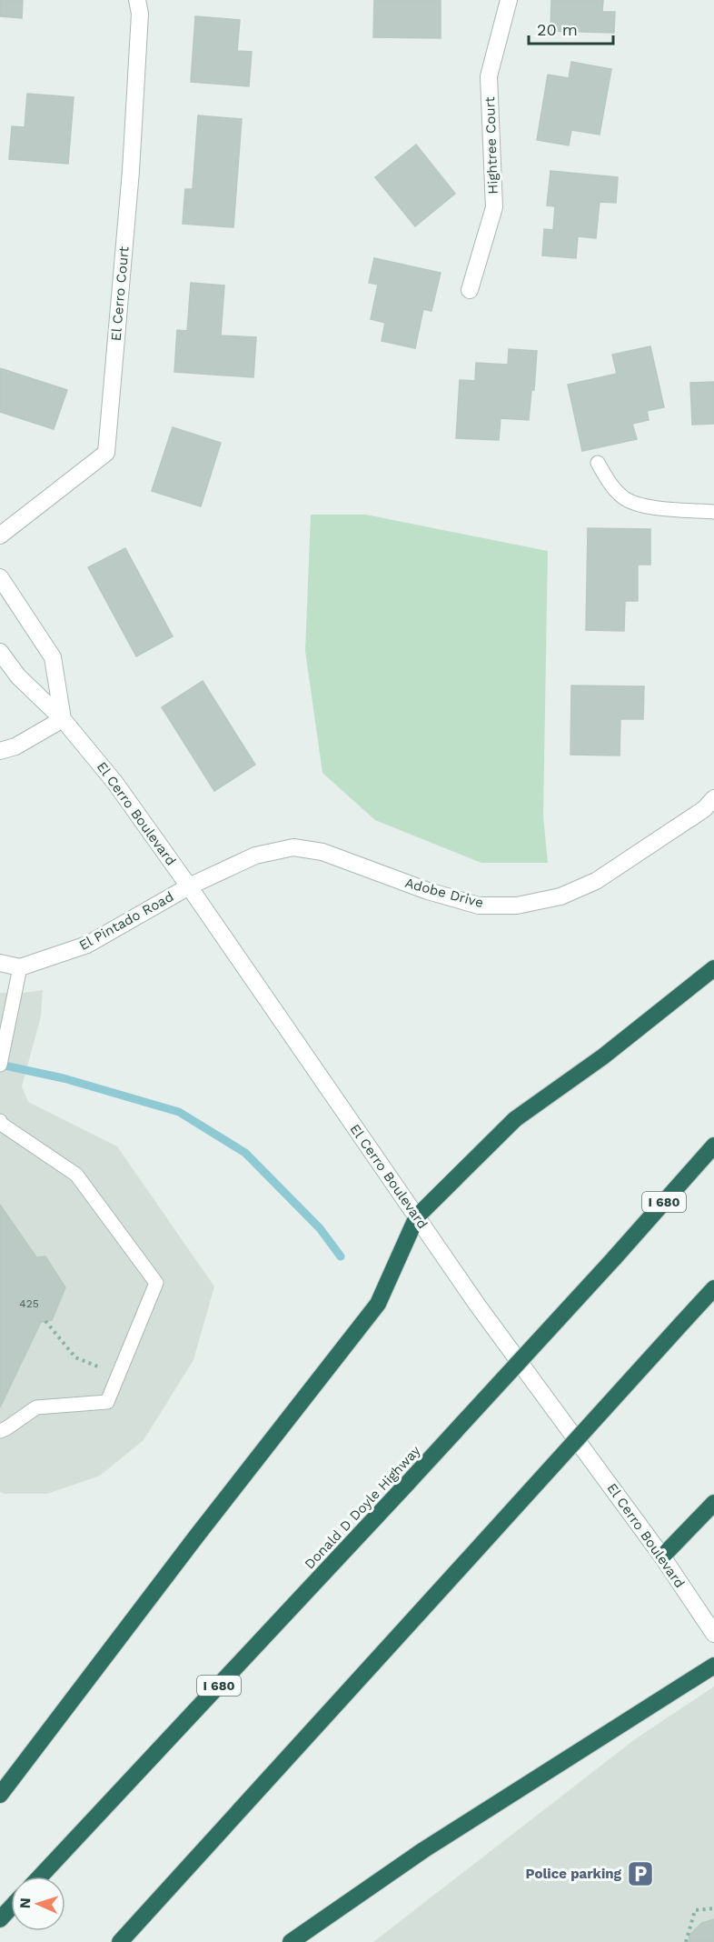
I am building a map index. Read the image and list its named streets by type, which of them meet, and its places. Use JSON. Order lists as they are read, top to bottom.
{
  "streets": {
    "highway": ["I 680", "Donald D Doyle Highway"],
    "street": [
      "Hightree Court",
      "El Cerro Court",
      "El Cerro Boulevard",
      "Adobe Drive",
      "El Pintado Road"
    ]
  },
  "crossings": [
    ["El Cerro Boulevard", "Adobe Drive"],
    ["El Cerro Boulevard", "El Pintado Road"],
    ["Adobe Drive", "El Pintado Road"]
  ],
  "places": {
    "parking": ["Police parking"]
  },
  "house_numbers": ["425"],
  "scale_bar": "20 m",
  "north": "left"
}
